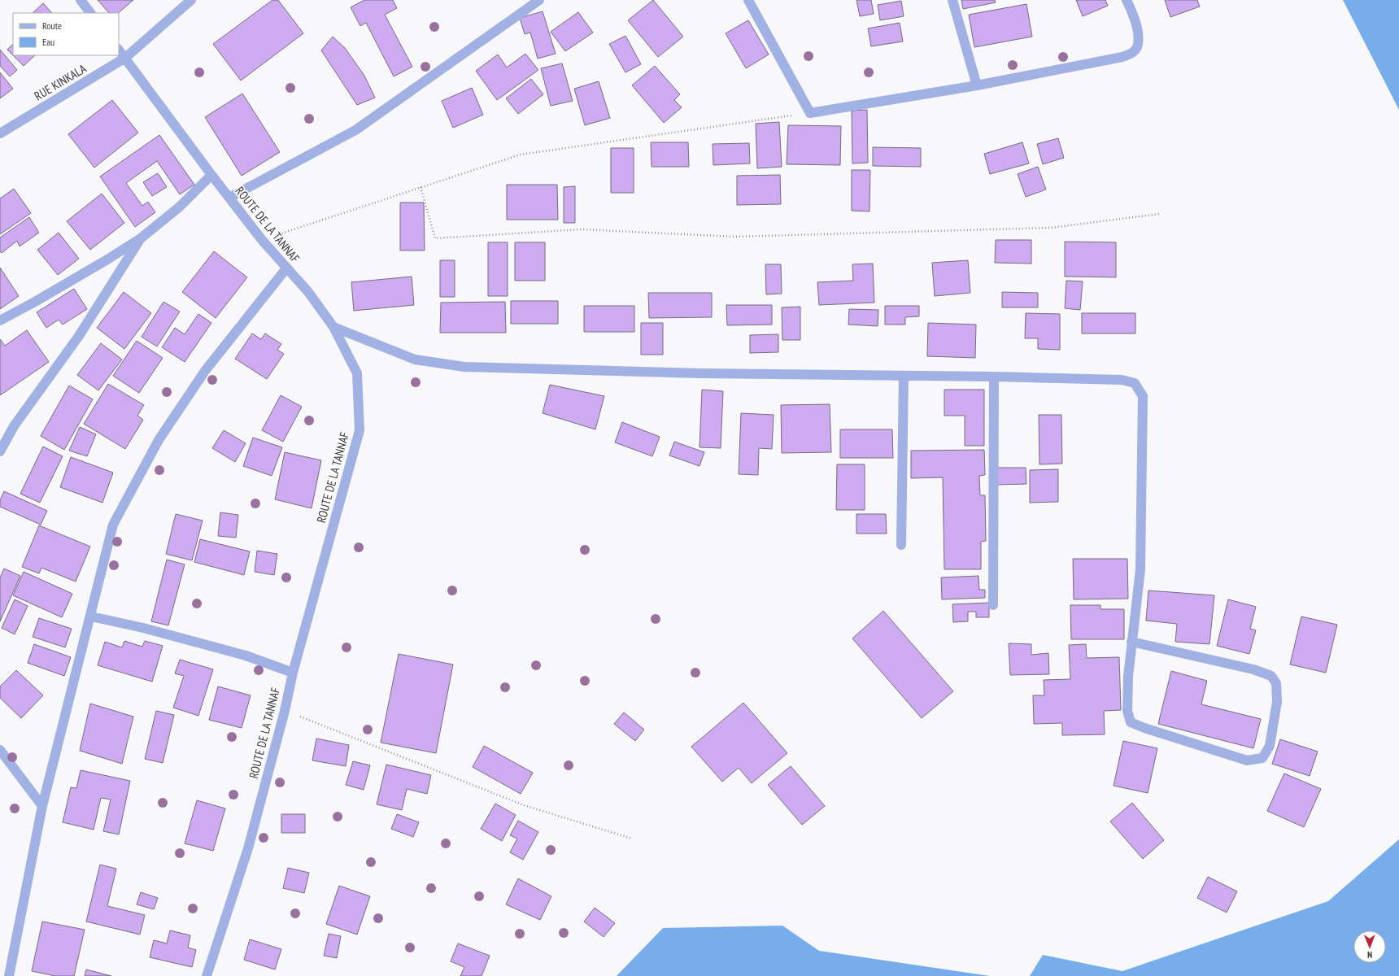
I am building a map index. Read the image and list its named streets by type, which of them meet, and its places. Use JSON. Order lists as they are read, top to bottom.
{
  "streets": {
    "street": ["RUE KINKALA", "ROUTE DE LA TANNAF"]
  },
  "crossings": [
    ["RUE KINKALA", "ROUTE DE LA TANNAF"]
  ],
  "legend": ["Route", "Eau"],
  "north": "bottom"
}
